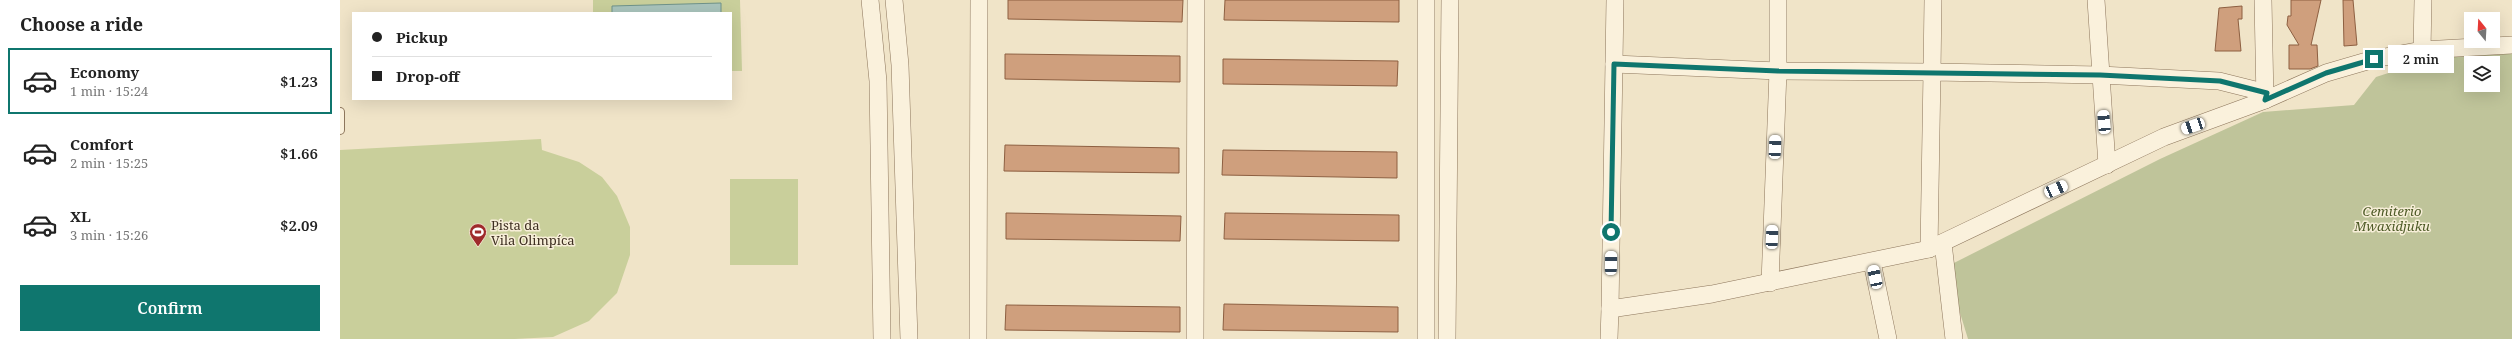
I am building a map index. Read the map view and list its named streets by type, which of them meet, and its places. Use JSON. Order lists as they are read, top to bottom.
{
  "parks": ["Cemiterio Mwaxidjuku"],
  "places": {
    "sports": ["Pista da Vila Olimpíca"]
  },
  "north": "top",
  "page": {
    "heading": "Choose a ride",
    "banner": ["Pickup", "Drop-off"],
    "bubble": "2 min",
    "list": [
      {
        "name": "Economy",
        "note": "1 min · 15:24",
        "value": "$1.23"
      },
      {
        "name": "Comfort",
        "note": "2 min · 15:25",
        "value": "$1.66"
      },
      {
        "name": "XL",
        "note": "3 min · 15:26",
        "value": "$2.09"
      }
    ],
    "buttons": "Confirm"
  }
}
